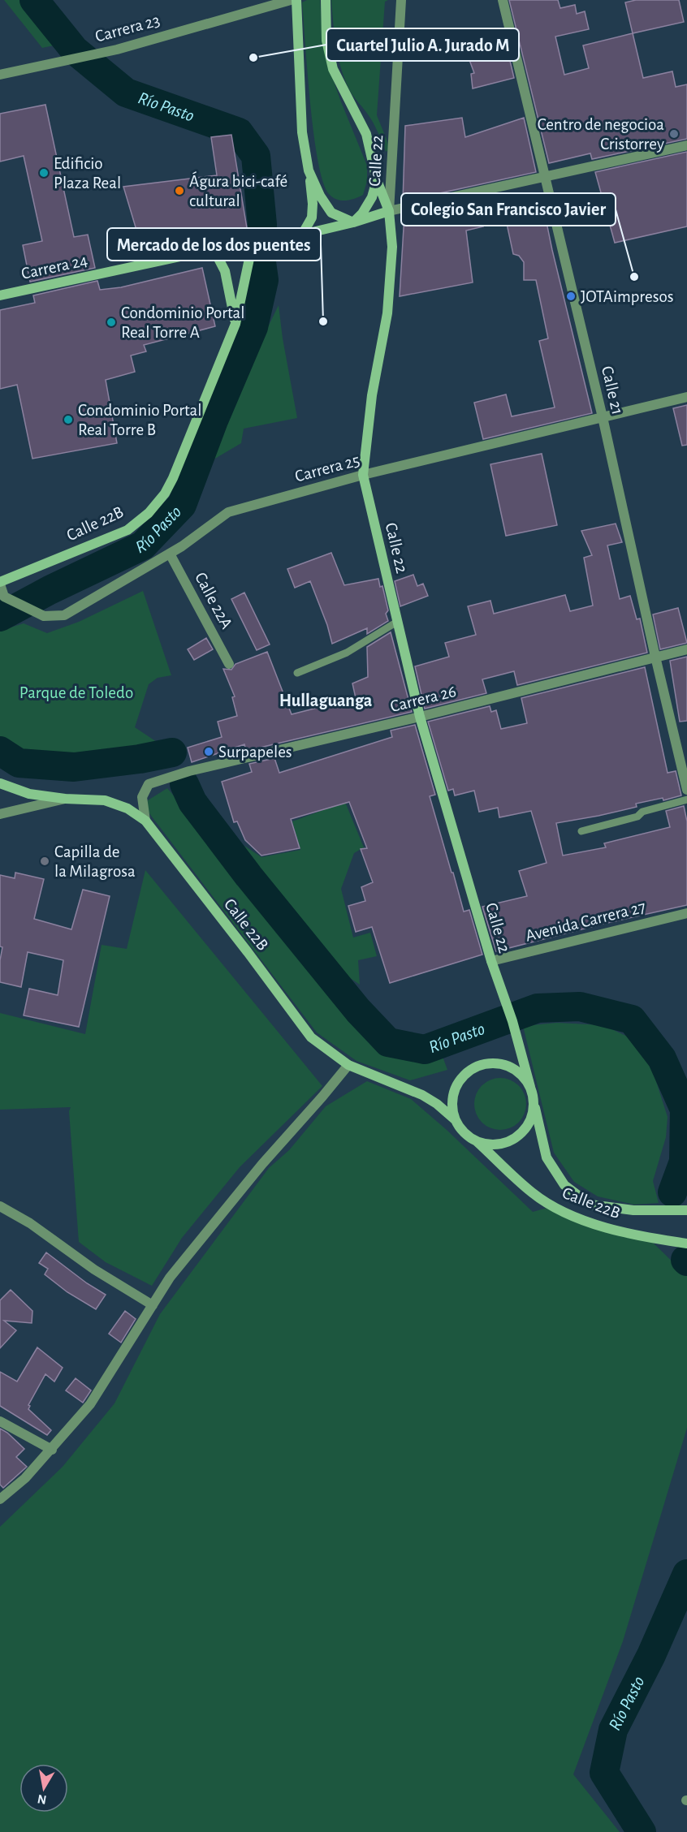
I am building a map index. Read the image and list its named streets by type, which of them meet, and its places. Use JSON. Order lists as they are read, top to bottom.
{
  "streets": {
    "main road": ["Calle 22", "Carrera 24", "Calle 22B"],
    "street": [
      "Carrera 23",
      "Calle 21",
      "Carrera 25",
      "Calle 22A",
      "Carrera 26",
      "Avenida Carrera 27"
    ]
  },
  "crossings": [
    ["Calle 22", "Carrera 24"],
    ["Calle 22", "Carrera 25"],
    ["Calle 22", "Calle 22B"],
    ["Calle 22", "Carrera 26"],
    ["Calle 22", "Avenida Carrera 27"],
    ["Carrera 24", "Calle 21"],
    ["Carrera 24", "Calle 22B"],
    ["Calle 21", "Carrera 25"],
    ["Calle 21", "Carrera 26"],
    ["Carrera 25", "Calle 22B"],
    ["Carrera 25", "Calle 22A"],
    ["Calle 22B", "Carrera 26"]
  ],
  "districts": ["Hullaguanga"],
  "water": ["Río Pasto"],
  "parks": ["Parque de Toledo"],
  "places": [
    "Cuartel Julio A. Jurado M",
    "Centro de negocioa Cristorrey",
    "Edificio Plaza Real",
    "Águra bici-café cultural",
    "Colegio San Francisco Javier",
    "JOTAimpresos",
    "Mercado de los dos puentes",
    "Condominio Portal Real Torre A",
    "Condominio Portal Real Torre B",
    "Surpapeles",
    "Capilla de la Milagrosa"
  ],
  "north": "bottom"
}
